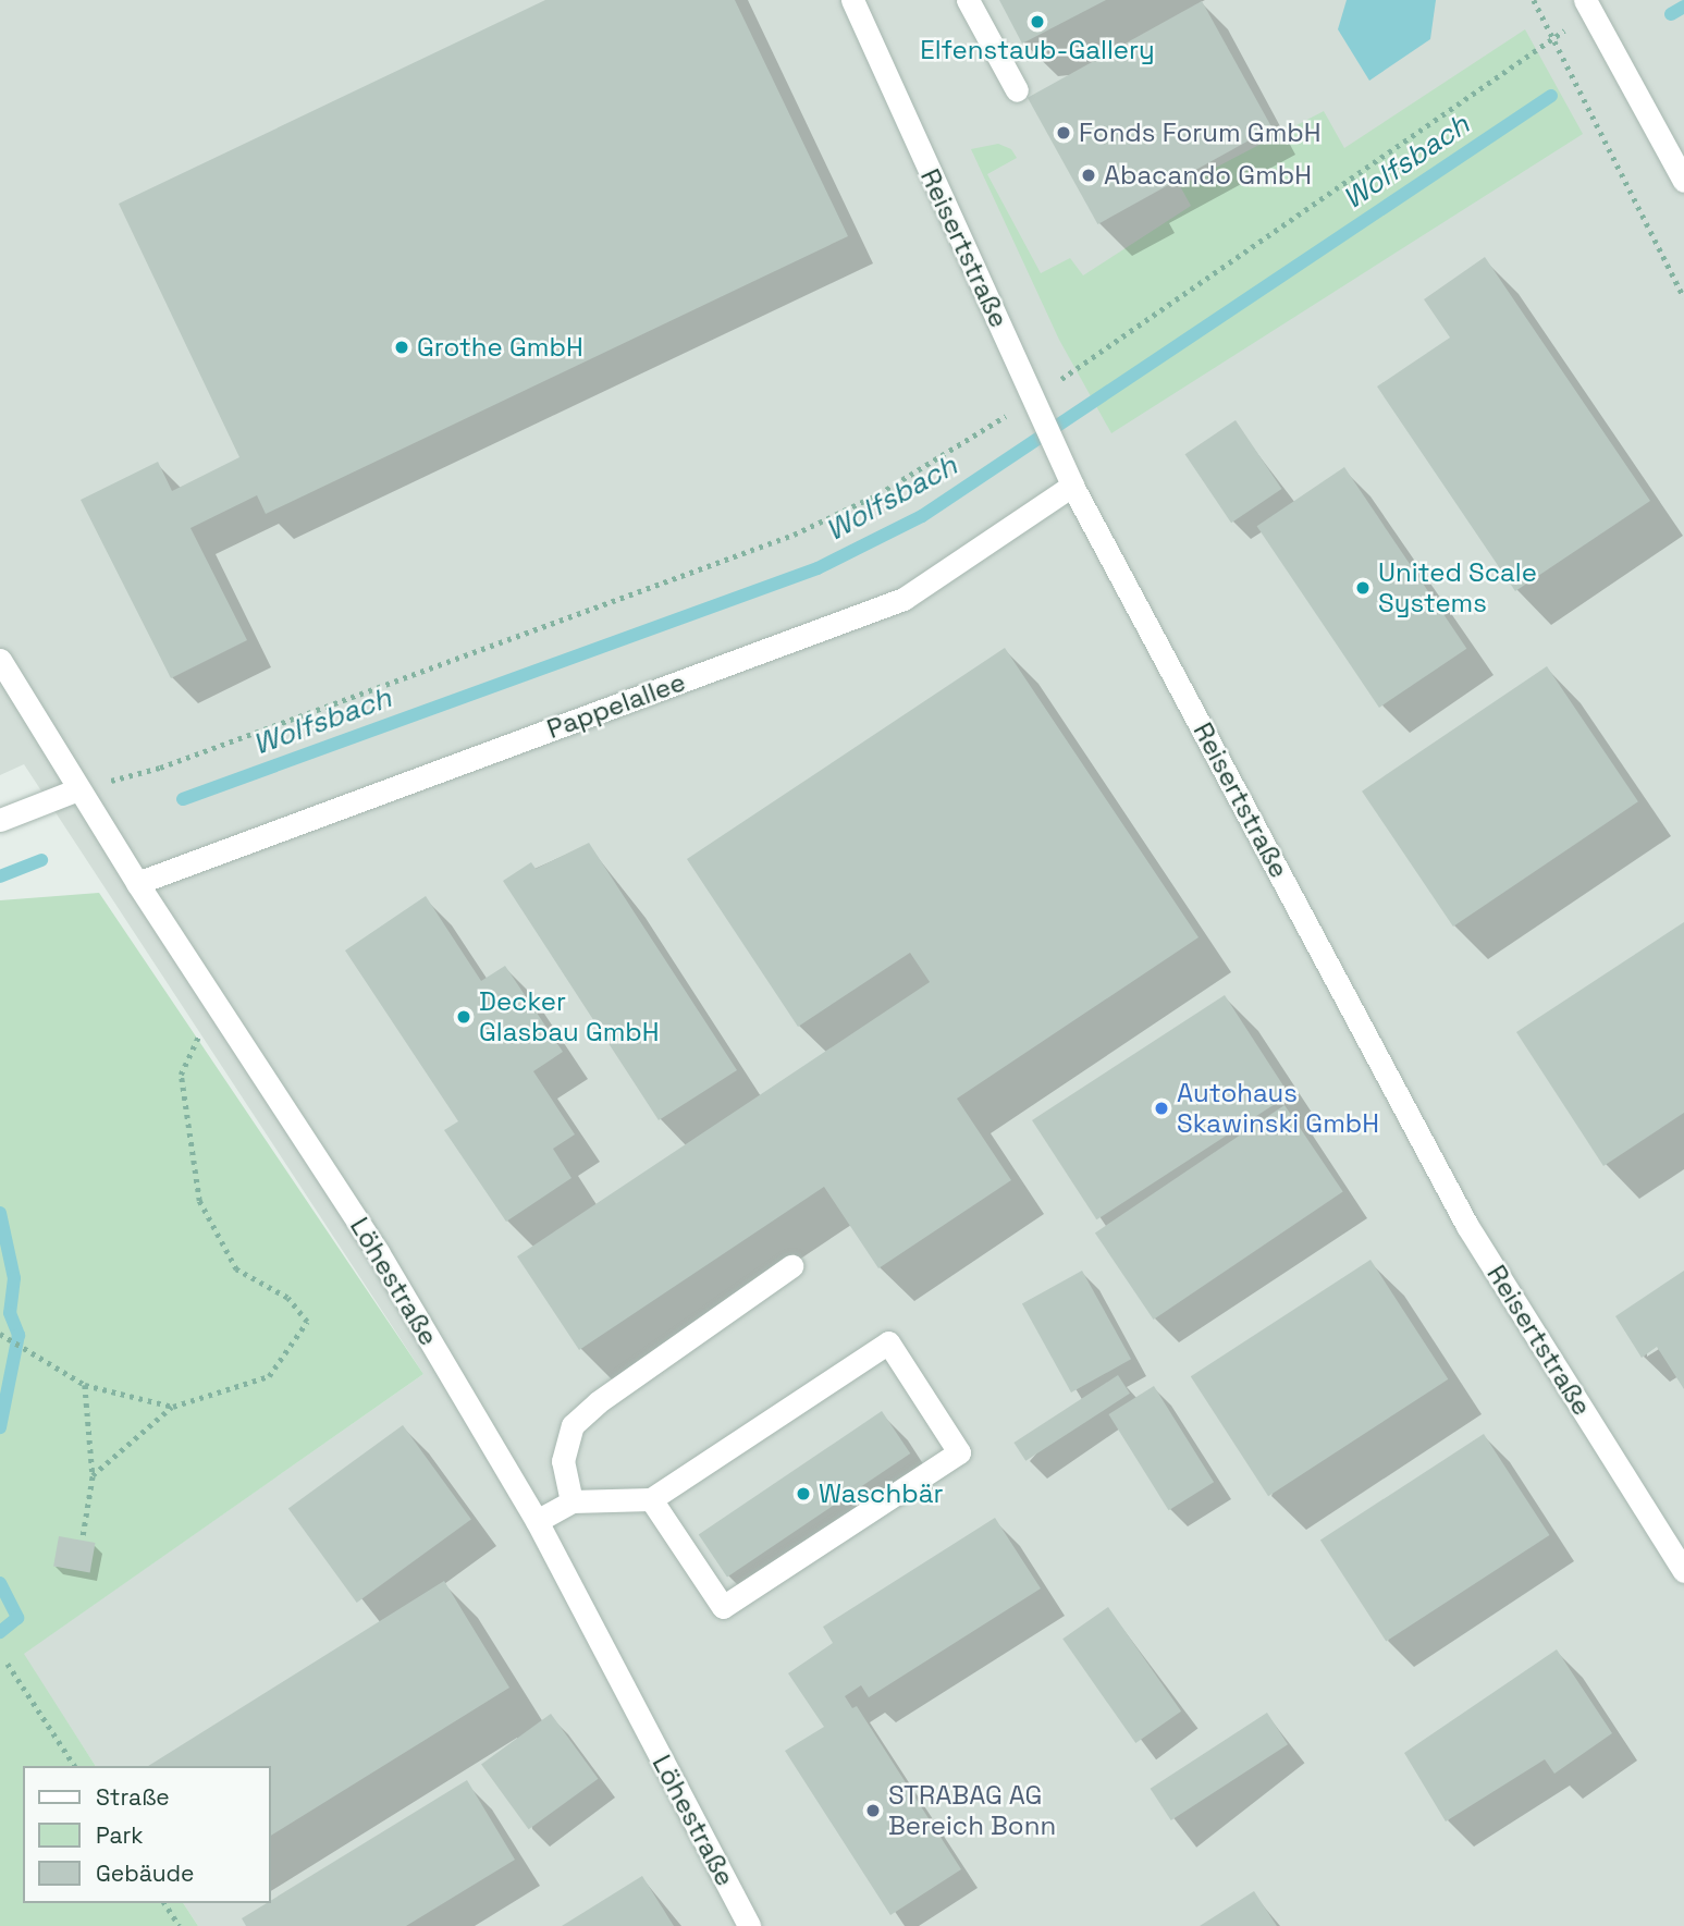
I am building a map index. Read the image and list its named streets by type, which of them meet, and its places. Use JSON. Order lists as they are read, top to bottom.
{
  "streets": {
    "street": ["Reisertstraße", "Pappelallee", "Löhestraße"]
  },
  "crossings": [
    ["Reisertstraße", "Pappelallee"],
    ["Pappelallee", "Löhestraße"]
  ],
  "water": ["Wolfsbach"],
  "places": [
    "Elfenstaub-Gallery",
    "Fonds Forum GmbH",
    "Abacando GmbH",
    "Grothe GmbH",
    "United Scale Systems",
    "Decker Glasbau GmbH",
    "Autohaus Skawinski GmbH",
    "Waschbär",
    "STRABAG AG Bereich Bonn"
  ],
  "legend": ["Straße", "Park", "Gebäude"]
}
